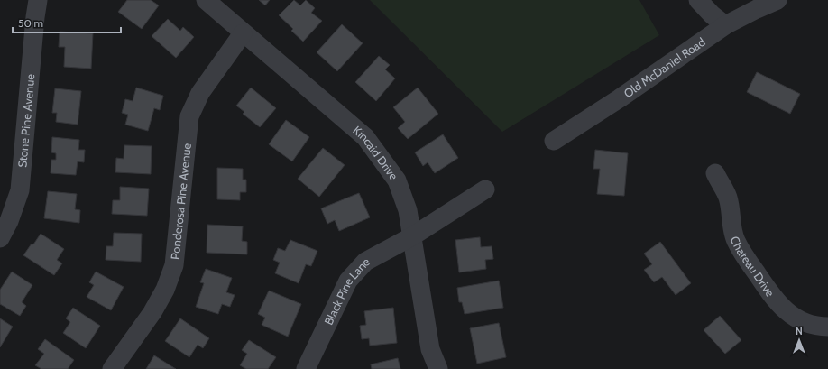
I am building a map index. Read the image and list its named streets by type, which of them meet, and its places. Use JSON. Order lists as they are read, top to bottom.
{
  "streets": {
    "street": [
      "Old McDaniel Road",
      "Stone Pine Avenue",
      "Kincaid Drive",
      "Ponderosa Pine Avenue",
      "Chateau Drive",
      "Black Pine Lane"
    ]
  },
  "crossings": [
    ["Kincaid Drive", "Ponderosa Pine Avenue"],
    ["Kincaid Drive", "Black Pine Lane"]
  ],
  "scale_bar": "50 m",
  "north": "top"
}
